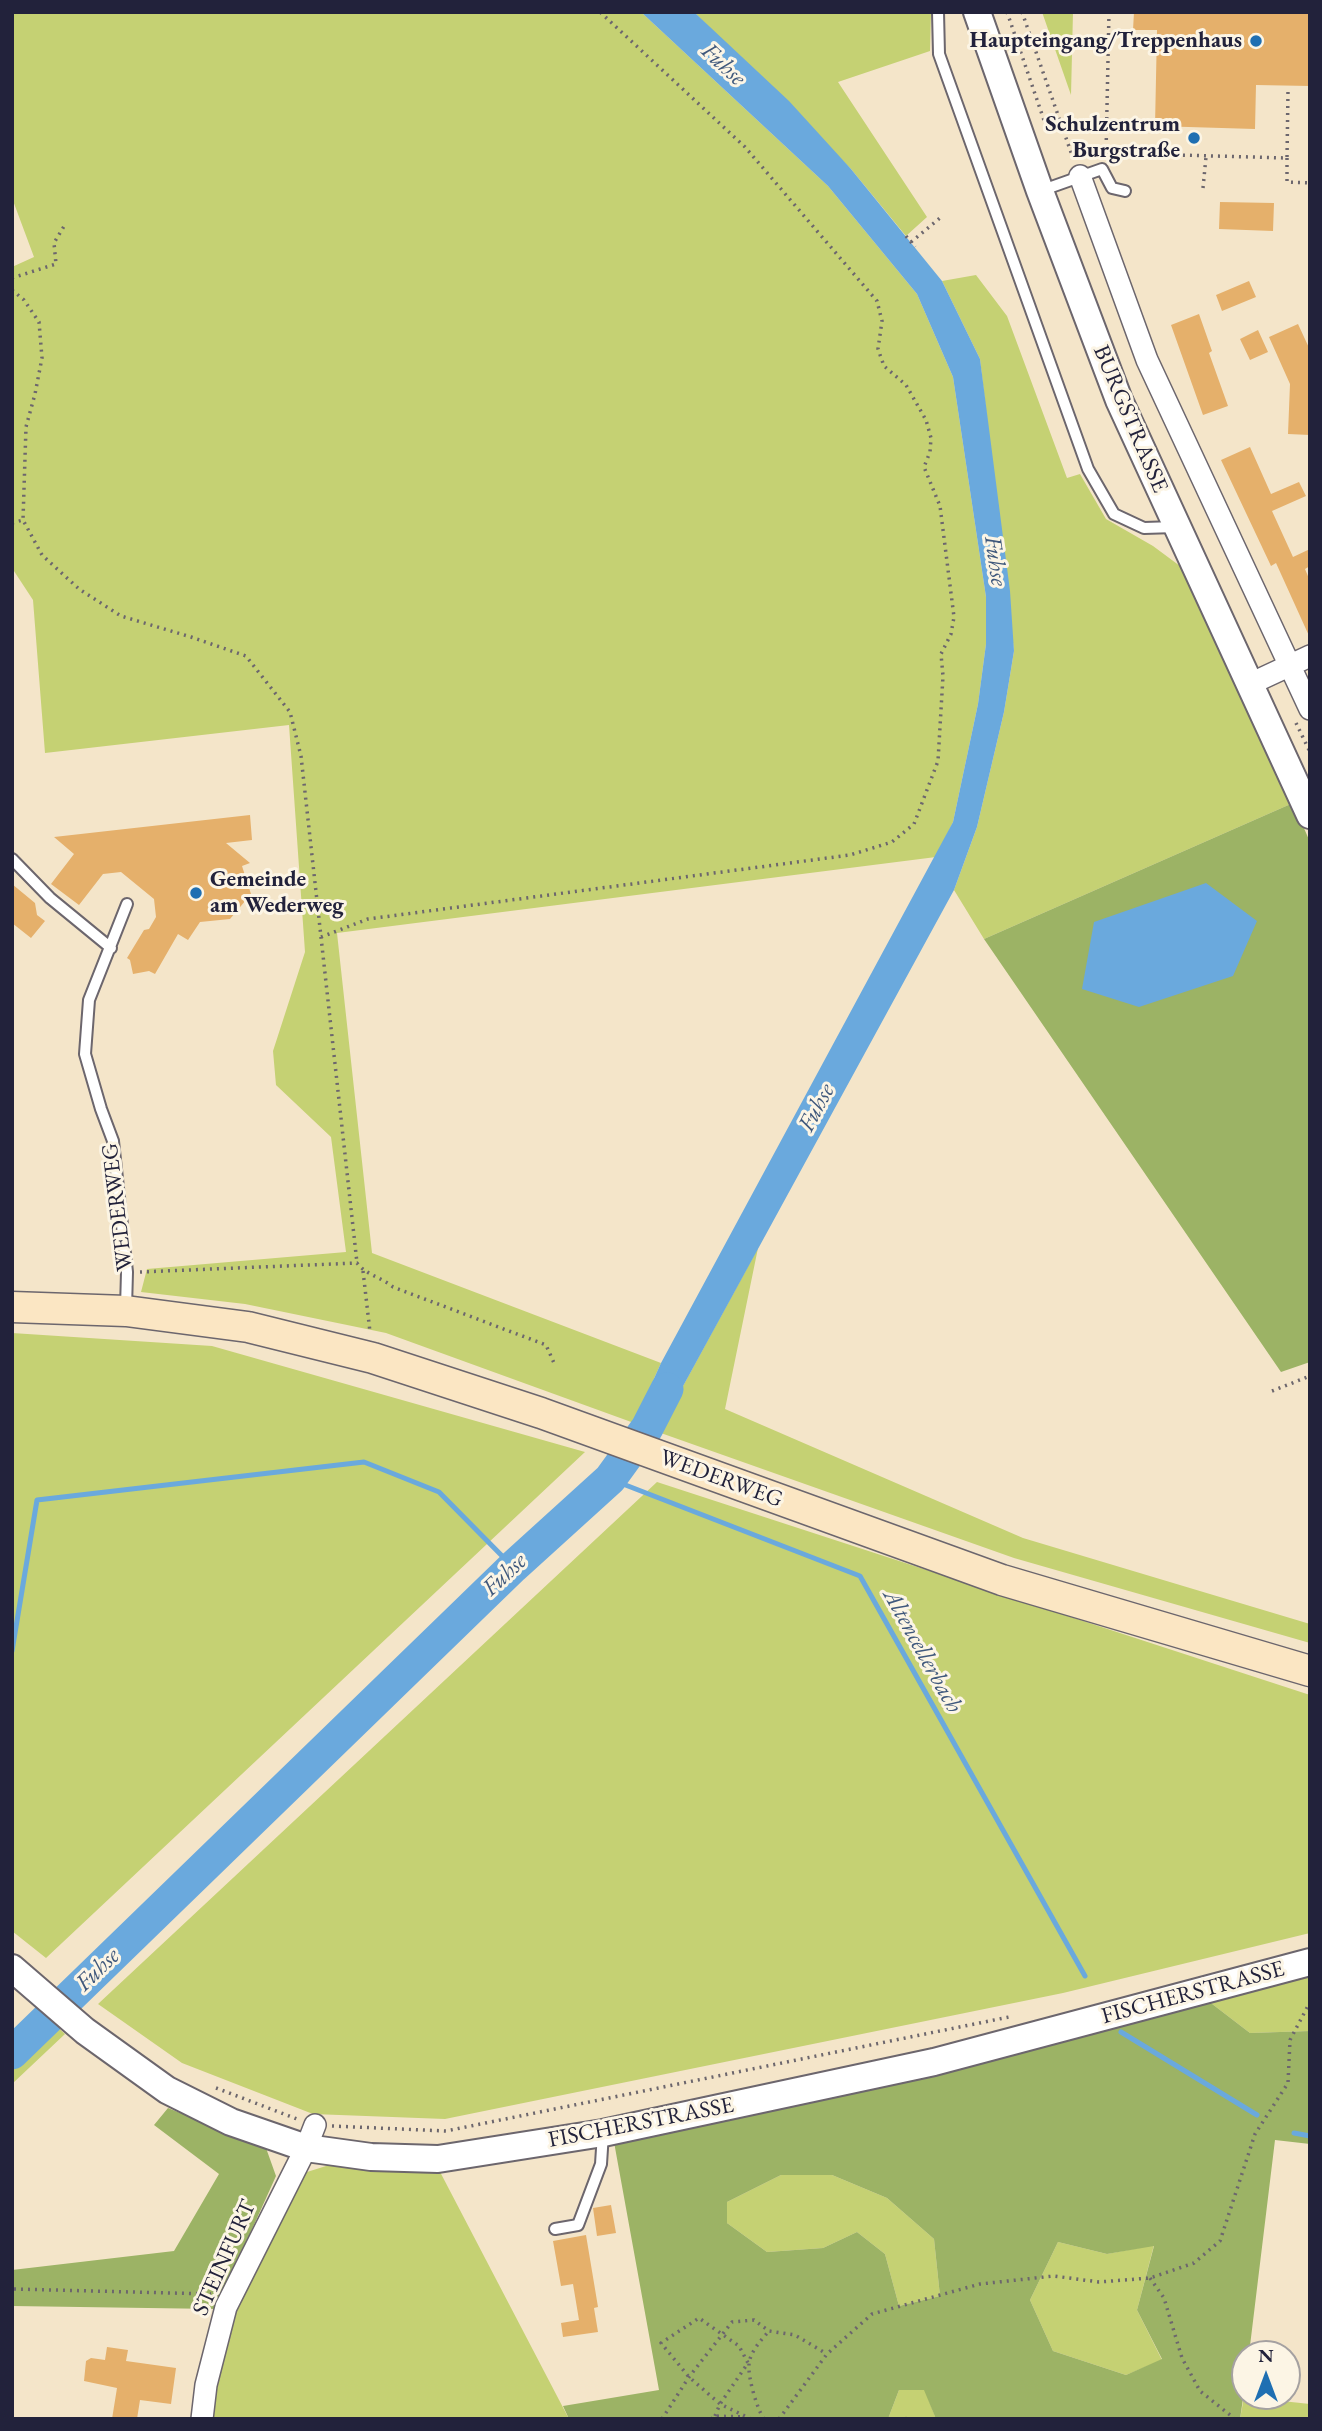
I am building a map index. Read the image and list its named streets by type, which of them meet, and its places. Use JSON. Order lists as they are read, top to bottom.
{
  "streets": {
    "main road": ["WEDERWEG"],
    "street": ["BURGSTRASSE", "FISCHERSTRASSE", "STEINFURT"]
  },
  "crossings": [
    ["FISCHERSTRASSE", "STEINFURT"]
  ],
  "water": ["Fuhse", "Altencellerbach"],
  "places": ["Haupteingang/Treppenhaus", "Schulzentrum Burgstraße", "Gemeinde am Wederweg"],
  "north": "top"
}
